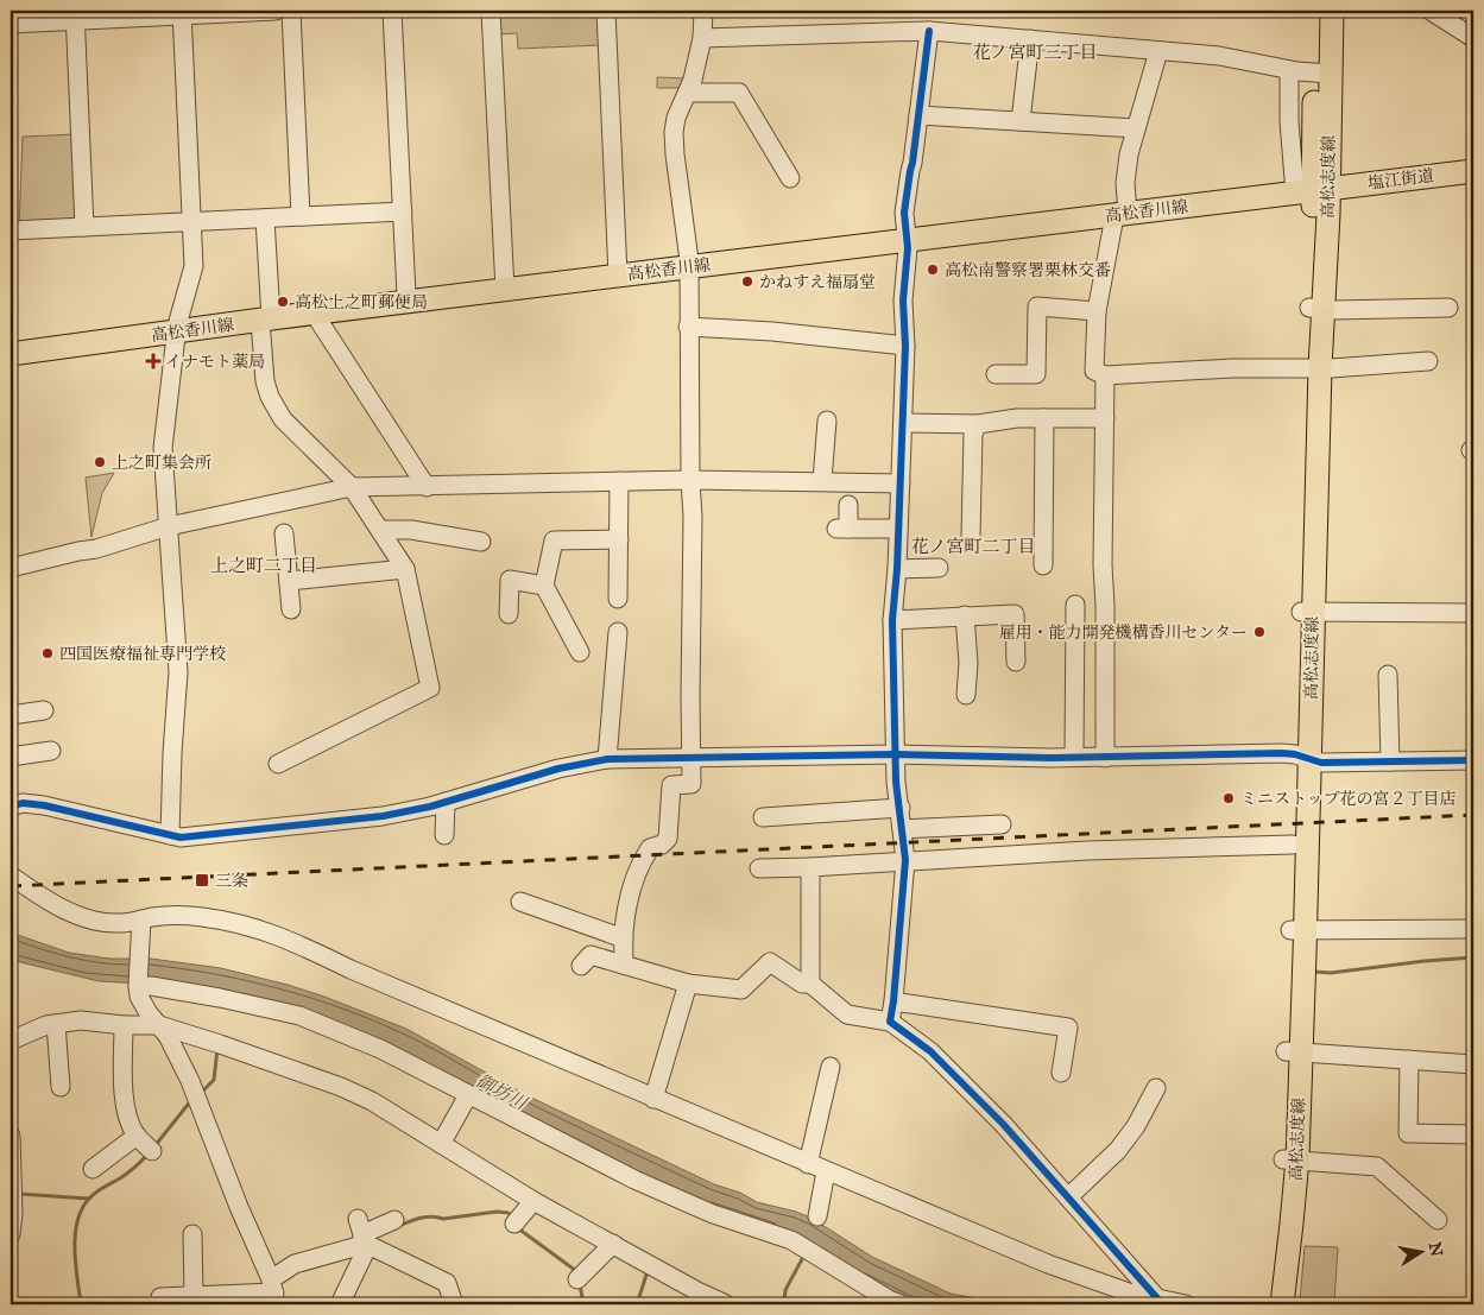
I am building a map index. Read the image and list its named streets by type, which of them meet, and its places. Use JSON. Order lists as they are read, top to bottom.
{
  "streets": {
    "main road": ["高松志度線", "塩江街道", "高松香川線"]
  },
  "crossings": [
    ["高松志度線", "塩江街道"],
    ["高松志度線", "高松香川線"],
    ["塩江街道", "高松香川線"]
  ],
  "districts": ["花ノ宮町三丁目", "花ノ宮町二丁目", "上之町二丁目"],
  "water": ["御坊川"],
  "places": {
    "other": [
      "高松南警察署栗林交番",
      "かねすえ福扇堂",
      "高松上之町郵便局",
      "上之町集会所",
      "雇用・能力開発機構香川センター",
      "四国医療福祉専門学校",
      "ミニストップ花の宮２丁目店"
    ],
    "health": ["イナモト薬局"],
    "transit": ["三条"]
  },
  "north": "right"
}
